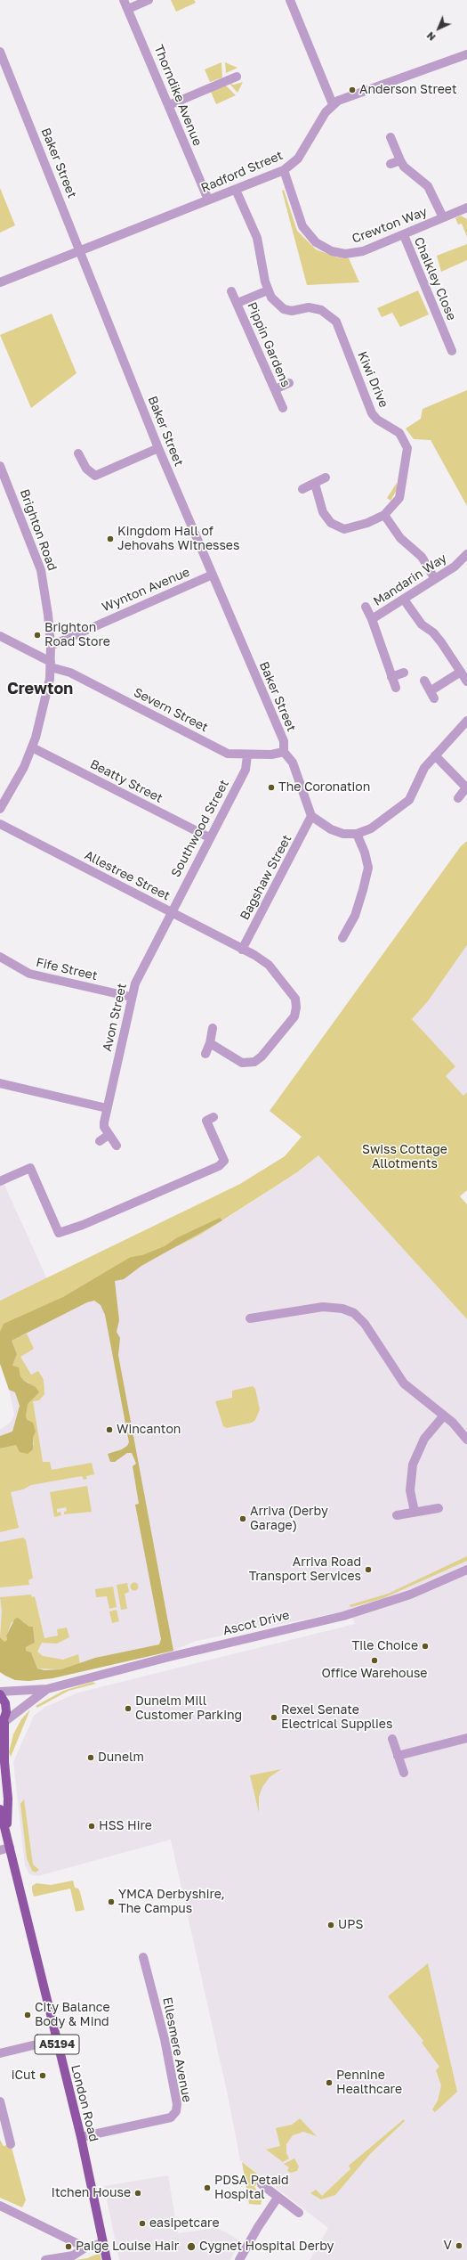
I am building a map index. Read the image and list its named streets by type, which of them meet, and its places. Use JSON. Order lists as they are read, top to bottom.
{
  "streets": {
    "main road": ["A5194", "London Road"],
    "street": [
      "Thorndike Avenue",
      "Baker Street",
      "Radford Street",
      "Crewton Way",
      "Chalkley Close",
      "Pippin Gardens",
      "Kiwi Drive",
      "Brighton Road",
      "Mandarin Way",
      "Wynton Avenue",
      "Severn Street",
      "Beatty Street",
      "Southwood Street",
      "Allestree Street",
      "Bagshaw Street",
      "Fife Street",
      "Avon Street",
      "Ascot Drive",
      "Ellesmere Avenue"
    ]
  },
  "crossings": [
    ["Thorndike Avenue", "Radford Street"],
    ["Baker Street", "Radford Street"],
    ["Baker Street", "Wynton Avenue"],
    ["Baker Street", "Severn Street"],
    ["Baker Street", "Bagshaw Street"],
    ["Radford Street", "Crewton Way"],
    ["Radford Street", "Kiwi Drive"],
    ["Crewton Way", "Chalkley Close"],
    ["Brighton Road", "Wynton Avenue"],
    ["Brighton Road", "Severn Street"],
    ["Brighton Road", "Beatty Street"],
    ["Severn Street", "Southwood Street"],
    ["Beatty Street", "Southwood Street"],
    ["Southwood Street", "Allestree Street"],
    ["Southwood Street", "Avon Street"],
    ["Allestree Street", "Bagshaw Street"],
    ["Allestree Street", "Avon Street"],
    ["Fife Street", "Avon Street"],
    ["Ascot Drive", "London Road"],
    ["Ellesmere Avenue", "London Road"]
  ],
  "districts": ["Crewton"],
  "parks": ["Swiss Cottage Allotments"],
  "places": [
    "Anderson Street",
    "Kingdom Hall of Jehovahs Witnesses",
    "Brighton Road Store",
    "The Coronation",
    "Wincanton",
    "Arriva (Derby Garage)",
    "Arriva Road Transport Services",
    "Tile Choice",
    "Office Warehouse",
    "Dunelm Mill Customer Parking",
    "Rexel Senate Electrical Supplies",
    "Dunelm",
    "HSS Hire",
    "YMCA Derbyshire, The Campus",
    "UPS",
    "City Balance Body & Mind",
    "iCut",
    "Pennine Healthcare",
    "PDSA Petaid Hospital",
    "Itchen House",
    "easipetcare",
    "V",
    "Paige Louise Hair",
    "Cygnet Hospital Derby"
  ],
  "north": "bottom left"
}
